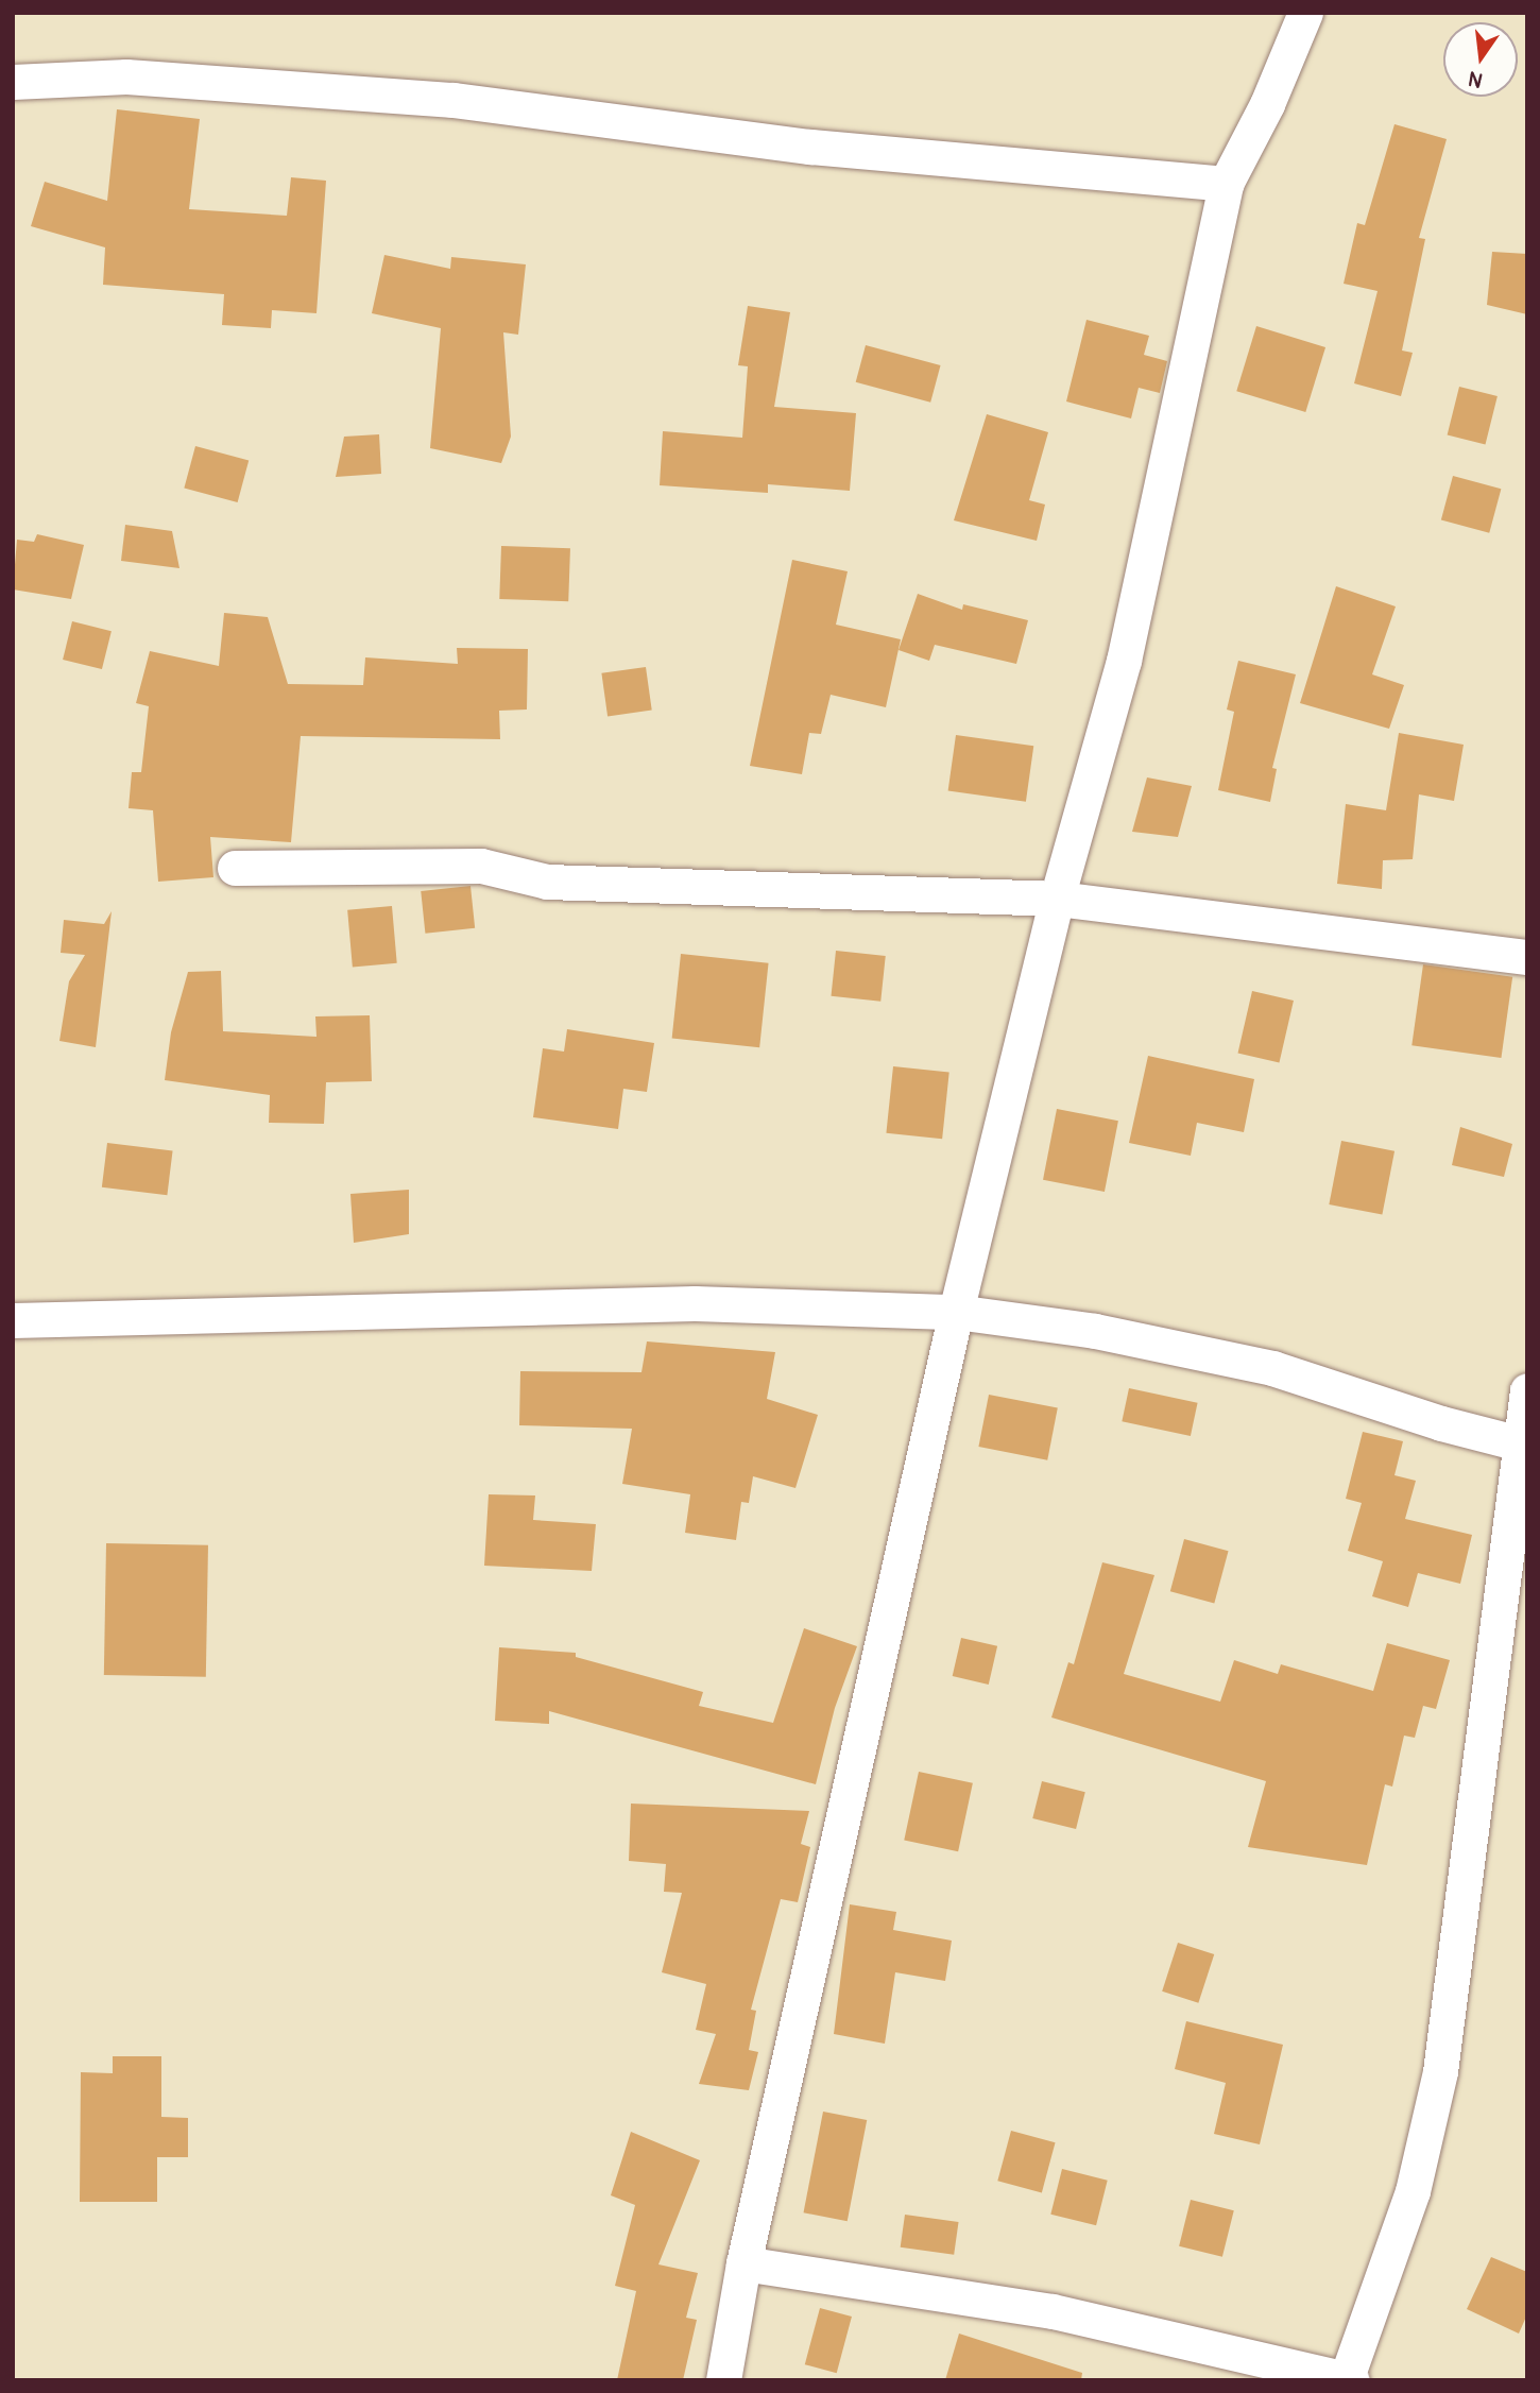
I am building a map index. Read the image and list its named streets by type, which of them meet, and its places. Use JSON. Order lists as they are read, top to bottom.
{
  "north": "bottom"
}
